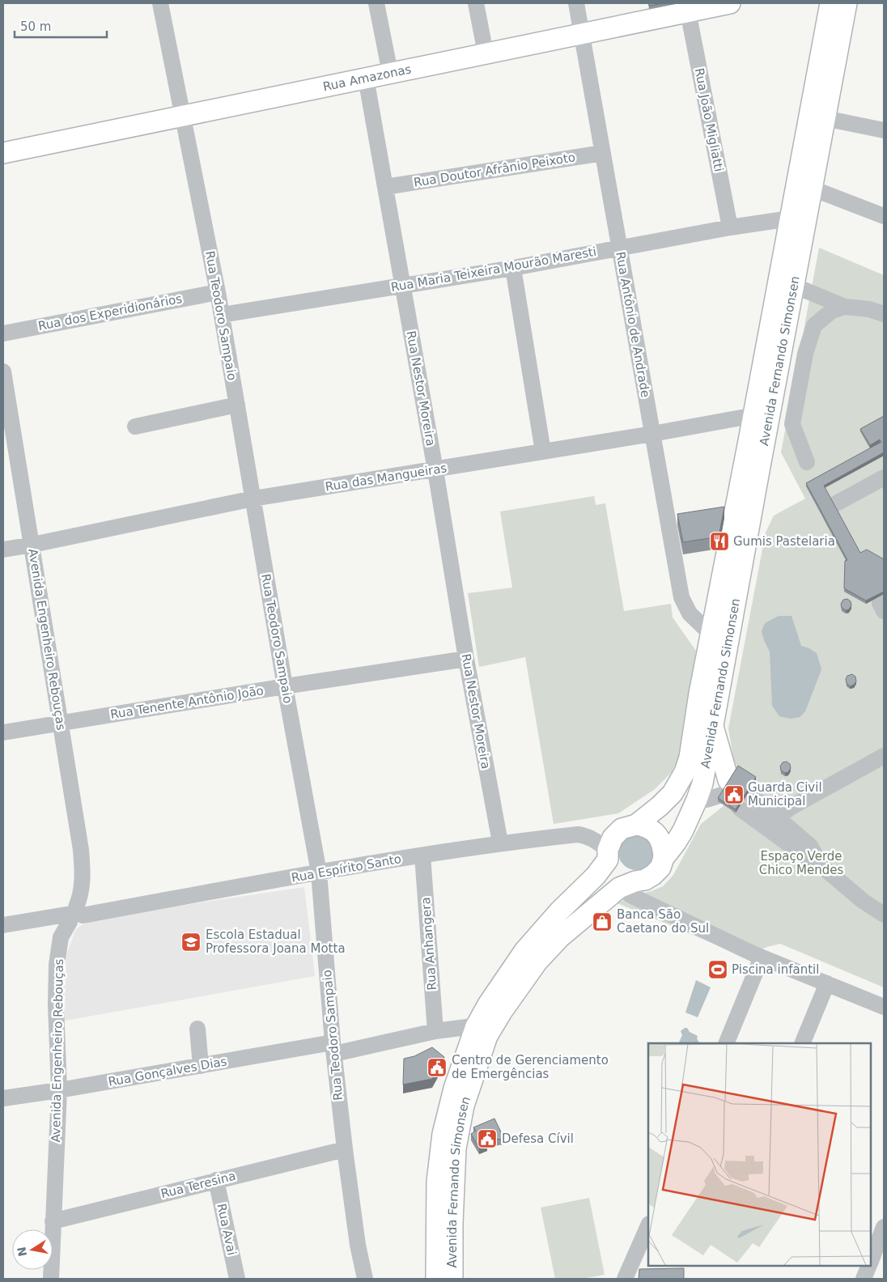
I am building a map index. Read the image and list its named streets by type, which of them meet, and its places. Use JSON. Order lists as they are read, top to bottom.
{
  "streets": {
    "main road": ["Rua Amazonas", "Avenida Fernando Simonsen"],
    "street": [
      "Rua João Migliatti",
      "Rua Doutor Afrânio Peixoto",
      "Rua Maria Teixeira Mourão Maresti",
      "Rua dos Experidionários",
      "Rua Teodoro Sampaio",
      "Rua Antônio de Andrade",
      "Rua Nestor Moreira",
      "Rua das Mangueiras",
      "Avenida Engenheiro Rebouças",
      "Rua Tenente Antônio João",
      "Rua Espírito Santo",
      "Rua Anhangera",
      "Rua Gonçalves Dias",
      "Rua Teresina",
      "Rua Avai"
    ]
  },
  "crossings": [
    ["Rua Amazonas", "Rua João Migliatti"],
    ["Rua Amazonas", "Rua Teodoro Sampaio"],
    ["Rua Amazonas", "Rua Antônio de Andrade"],
    ["Rua Amazonas", "Rua Nestor Moreira"],
    ["Rua João Migliatti", "Rua Maria Teixeira Mourão Maresti"],
    ["Rua Doutor Afrânio Peixoto", "Rua Antônio de Andrade"],
    ["Rua Doutor Afrânio Peixoto", "Rua Nestor Moreira"],
    ["Rua Maria Teixeira Mourão Maresti", "Rua Teodoro Sampaio"],
    ["Rua Maria Teixeira Mourão Maresti", "Rua Antônio de Andrade"],
    ["Rua Maria Teixeira Mourão Maresti", "Avenida Fernando Simonsen"],
    ["Rua Maria Teixeira Mourão Maresti", "Rua Nestor Moreira"],
    ["Rua dos Experidionários", "Rua Teodoro Sampaio"],
    ["Rua Teodoro Sampaio", "Rua das Mangueiras"],
    ["Rua Teodoro Sampaio", "Rua Tenente Antônio João"],
    ["Rua Teodoro Sampaio", "Rua Espírito Santo"],
    ["Rua Teodoro Sampaio", "Rua Gonçalves Dias"],
    ["Rua Teodoro Sampaio", "Rua Teresina"],
    ["Rua Antônio de Andrade", "Avenida Fernando Simonsen"],
    ["Rua Antônio de Andrade", "Rua das Mangueiras"],
    ["Avenida Fernando Simonsen", "Rua das Mangueiras"],
    ["Avenida Fernando Simonsen", "Rua Espírito Santo"],
    ["Avenida Fernando Simonsen", "Rua Gonçalves Dias"],
    ["Rua Nestor Moreira", "Rua das Mangueiras"],
    ["Rua Nestor Moreira", "Rua Tenente Antônio João"],
    ["Rua Nestor Moreira", "Rua Espírito Santo"],
    ["Rua das Mangueiras", "Avenida Engenheiro Rebouças"],
    ["Avenida Engenheiro Rebouças", "Rua Tenente Antônio João"],
    ["Avenida Engenheiro Rebouças", "Rua Espírito Santo"],
    ["Avenida Engenheiro Rebouças", "Rua Gonçalves Dias"],
    ["Avenida Engenheiro Rebouças", "Rua Teresina"],
    ["Rua Espírito Santo", "Rua Anhangera"],
    ["Rua Anhangera", "Rua Gonçalves Dias"],
    ["Rua Teresina", "Rua Avai"]
  ],
  "parks": ["Espaço Verde Chico Mendes"],
  "places": {
    "restaurant": ["Gumis Pastelaria"],
    "public building": ["Guarda Civil Municipal", "Centro de Gerenciamento de Emergências", "Defesa Cívil"],
    "shop": ["Banca São Caetano do Sul"],
    "school or university": ["Escola Estadual Professora Joana Motta"],
    "sports": ["Piscina infantil"]
  },
  "scale_bar": "50 m",
  "north": "left"
}
